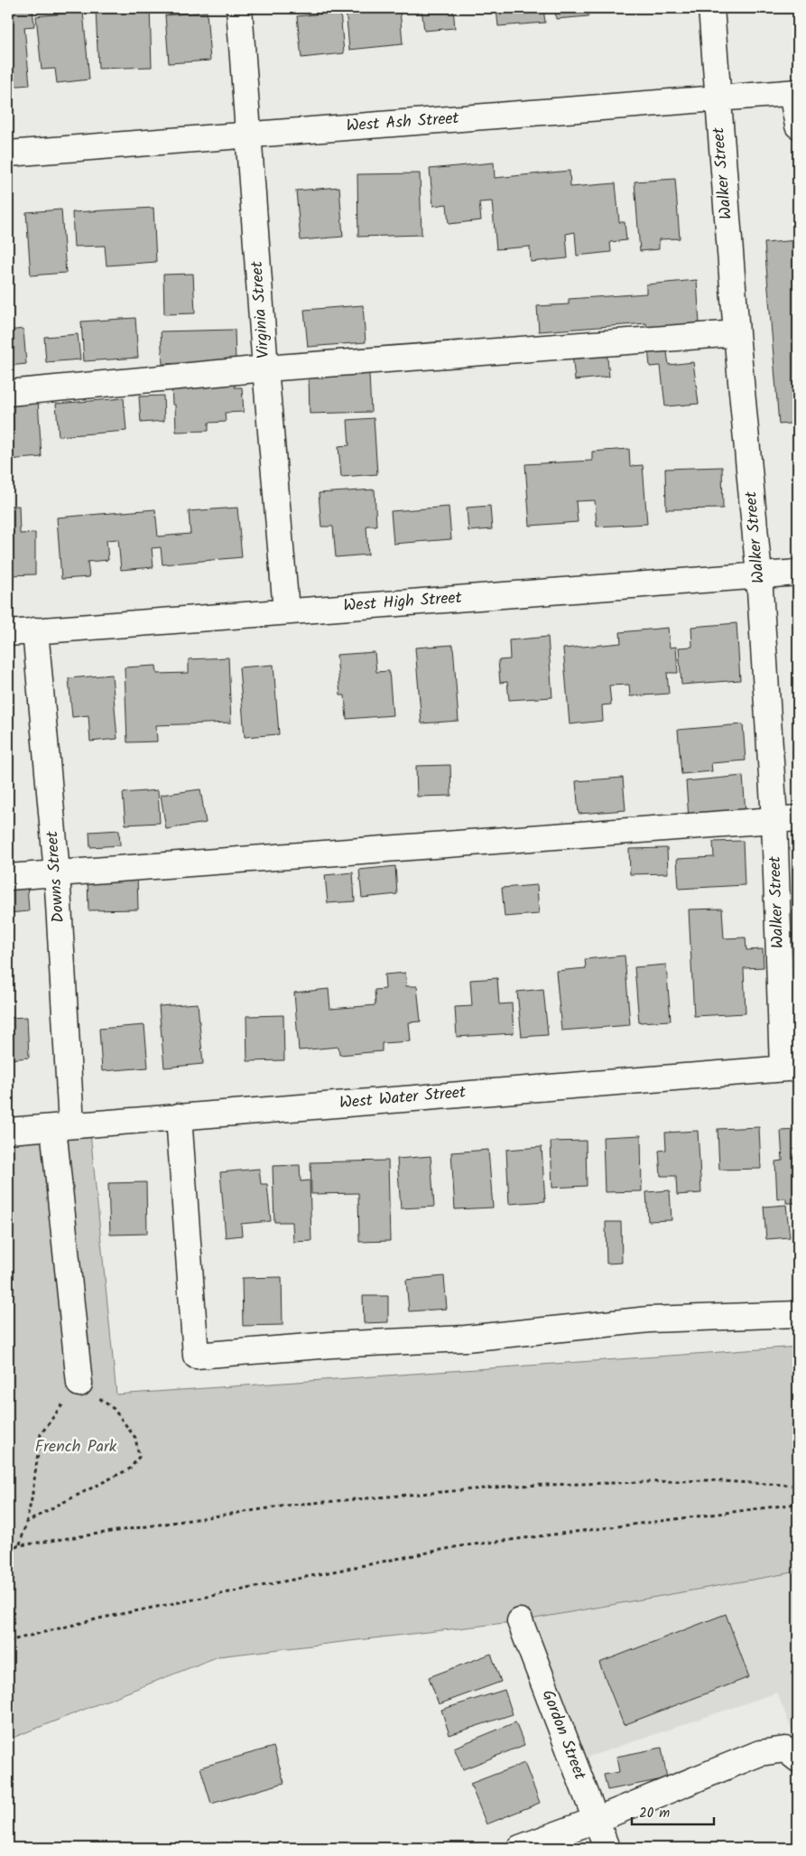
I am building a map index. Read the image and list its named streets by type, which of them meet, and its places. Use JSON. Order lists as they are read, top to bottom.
{
  "streets": {
    "street": [
      "West Ash Street",
      "Walker Street",
      "Virginia Street",
      "West High Street",
      "Downs Street",
      "West Water Street",
      "Gordon Street"
    ]
  },
  "crossings": [
    ["West Ash Street", "Walker Street"],
    ["West Ash Street", "Virginia Street"],
    ["Walker Street", "West High Street"],
    ["Walker Street", "West Water Street"],
    ["Virginia Street", "West High Street"],
    ["West High Street", "Downs Street"],
    ["Downs Street", "West Water Street"]
  ],
  "parks": ["French Park"],
  "scale_bar": "20 m"
}
